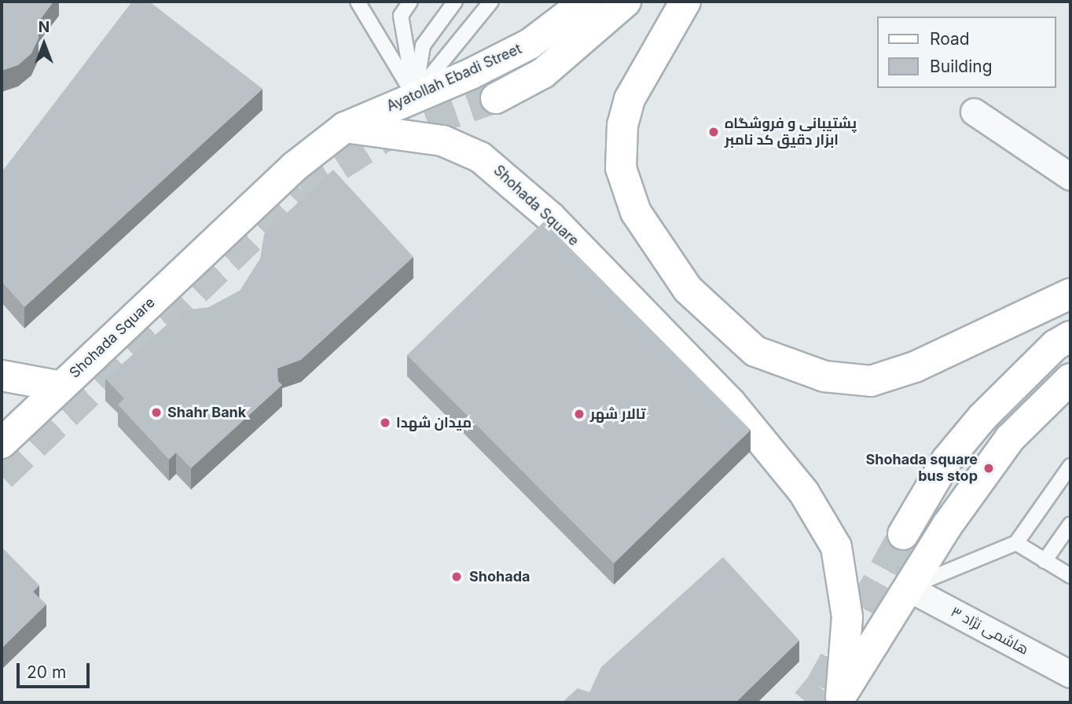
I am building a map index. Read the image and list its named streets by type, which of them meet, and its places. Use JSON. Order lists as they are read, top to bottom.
{
  "streets": {
    "main road": ["Ayatollah Ebadi Street", "Shohada Square"],
    "street": ["هاشمی نژاد ۳"]
  },
  "crossings": [
    ["Ayatollah Ebadi Street", "Shohada Square"]
  ],
  "places": [
    "پشتیبانی و فروشگاه ابزار دقیق کد نامبر",
    "Shahr Bank",
    "تالار شهر",
    "میدان شهدا",
    "Shohada square bus stop",
    "Shohada"
  ],
  "legend": ["Road", "Building"],
  "scale_bar": "20 m",
  "north": "top"
}
